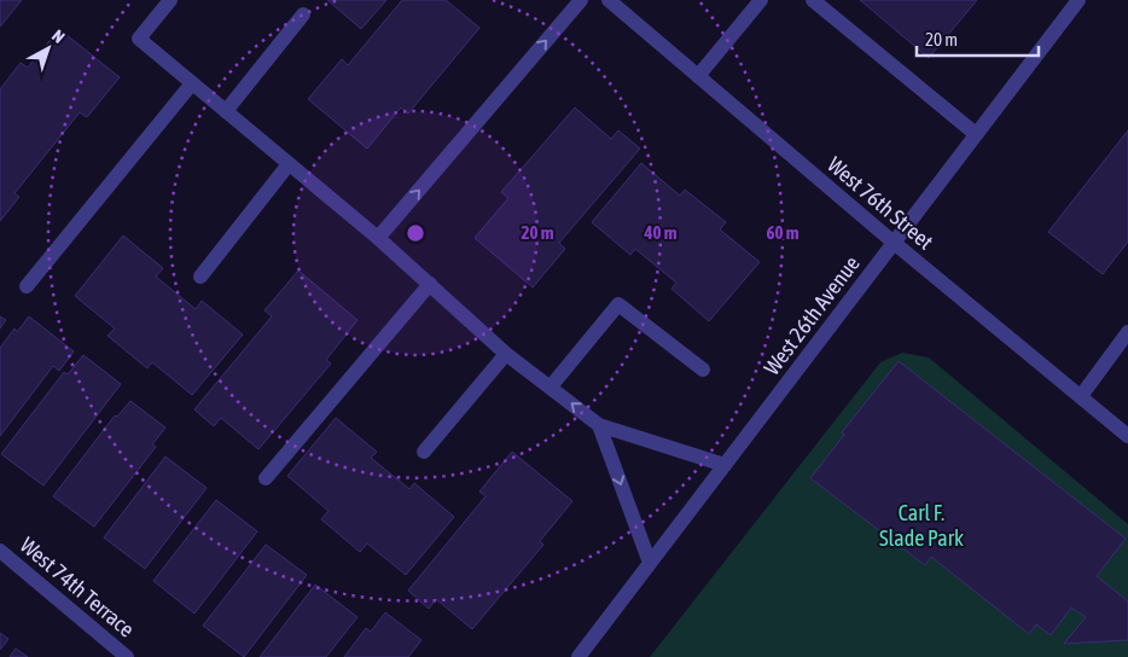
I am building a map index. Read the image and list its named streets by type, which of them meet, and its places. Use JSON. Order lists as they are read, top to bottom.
{
  "streets": {
    "street": ["West 76th Street", "West 26th Avenue", "West 74th Terrace"]
  },
  "crossings": [
    ["West 76th Street", "West 26th Avenue"]
  ],
  "parks": ["Carl F. Slade Park"],
  "scale_bar": "20 m",
  "north": "top right",
  "rings": ["20 m", "40 m", "60 m"]
}
